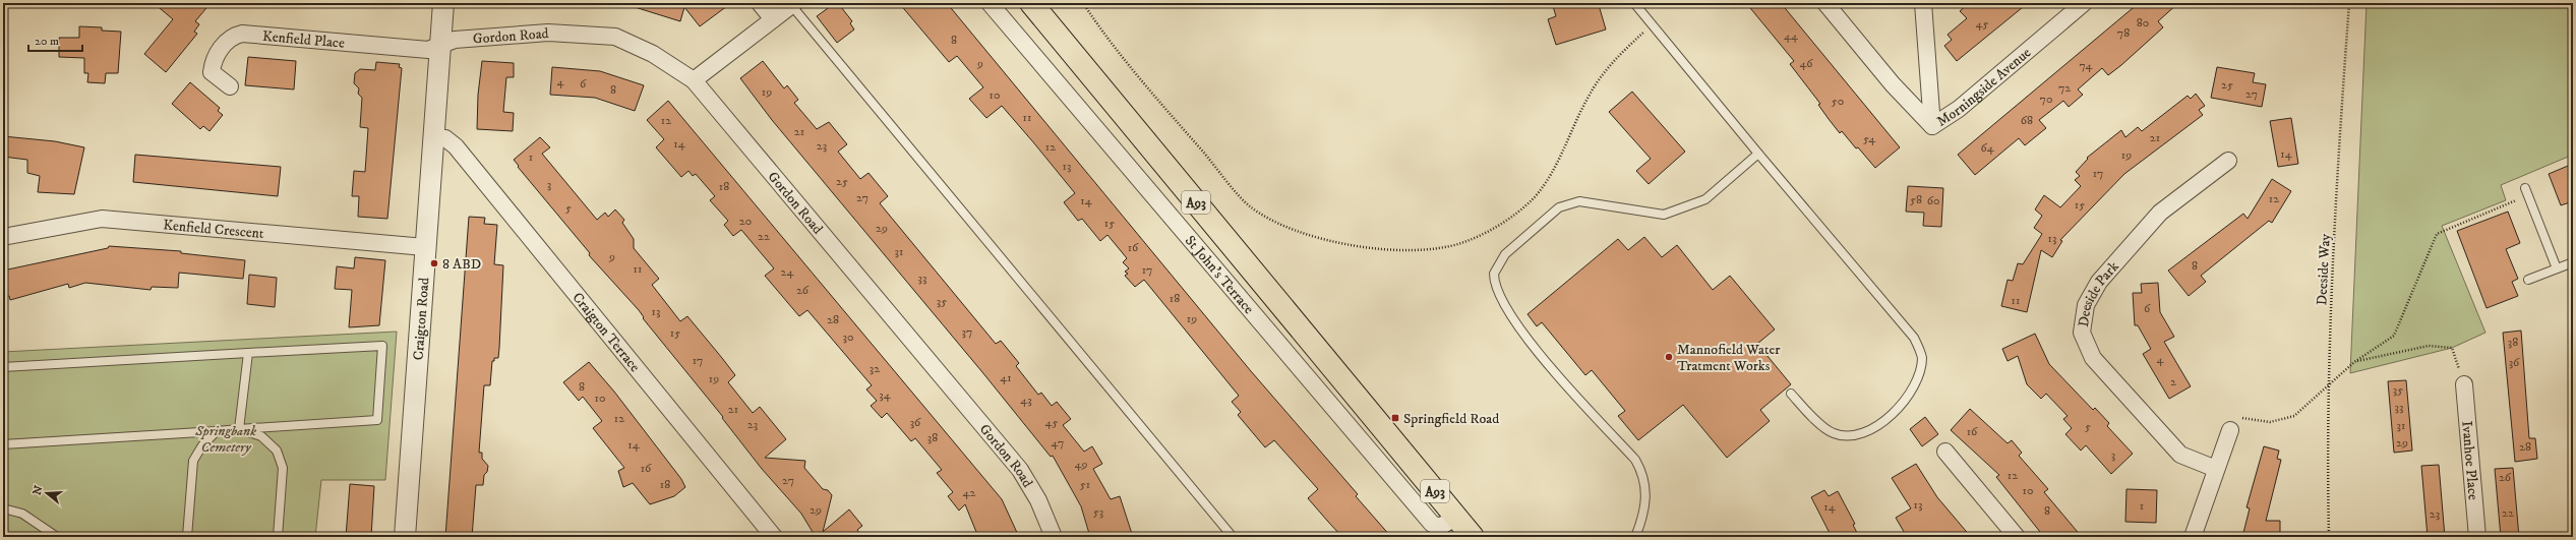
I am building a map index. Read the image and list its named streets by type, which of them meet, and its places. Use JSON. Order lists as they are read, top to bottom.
{
  "streets": {
    "main road": ["A93", "St John's Terrace"],
    "street": [
      "Gordon Road",
      "Kenfield Place",
      "Morningside Avenue",
      "Kenfield Crescent",
      "Deeside Park",
      "Craigton Road",
      "Craigton Terrace",
      "Ivanhoe Place"
    ],
    "path": ["Deeside Way"]
  },
  "crossings": [
    ["Gordon Road", "Kenfield Place"],
    ["Gordon Road", "Craigton Road"],
    ["Kenfield Place", "Craigton Road"],
    ["Kenfield Crescent", "Craigton Road"],
    ["Craigton Road", "Craigton Terrace"]
  ],
  "parks": ["Springbank Cemetery"],
  "places": {
    "other": ["8 ABD", "Mannofield Water Tratment Works"],
    "transit": ["Springfield Road"]
  },
  "house_numbers": [
    "80",
    "45",
    "78",
    "44",
    "8",
    "9",
    "46",
    "74",
    "4",
    "6",
    "25",
    "72",
    "8",
    "19",
    "27",
    "10",
    "70",
    "50",
    "11",
    "12",
    "68",
    "21",
    "21",
    "54",
    "14",
    "23",
    "12",
    "64",
    "14",
    "19",
    "1",
    "13",
    "17",
    "25",
    "3",
    "18",
    "27",
    "12",
    "58",
    "14",
    "60",
    "15",
    "5",
    "20",
    "15",
    "29",
    "22",
    "13",
    "16",
    "31",
    "9",
    "8",
    "11",
    "17",
    "24",
    "33",
    "26",
    "18",
    "11",
    "35",
    "6",
    "13",
    "19",
    "28",
    "37",
    "15",
    "30",
    "38",
    "4",
    "17",
    "36",
    "32",
    "41",
    "19",
    "2",
    "8",
    "35",
    "34",
    "10",
    "43",
    "33",
    "21",
    "12",
    "36",
    "45",
    "23",
    "31",
    "5",
    "16",
    "38",
    "47",
    "29",
    "14",
    "28",
    "3",
    "49",
    "16",
    "12",
    "26",
    "27",
    "18",
    "51",
    "10",
    "42",
    "13",
    "1",
    "14",
    "29",
    "8",
    "53",
    "22",
    "23"
  ],
  "scale_bar": "20 m",
  "north": "left"
}
